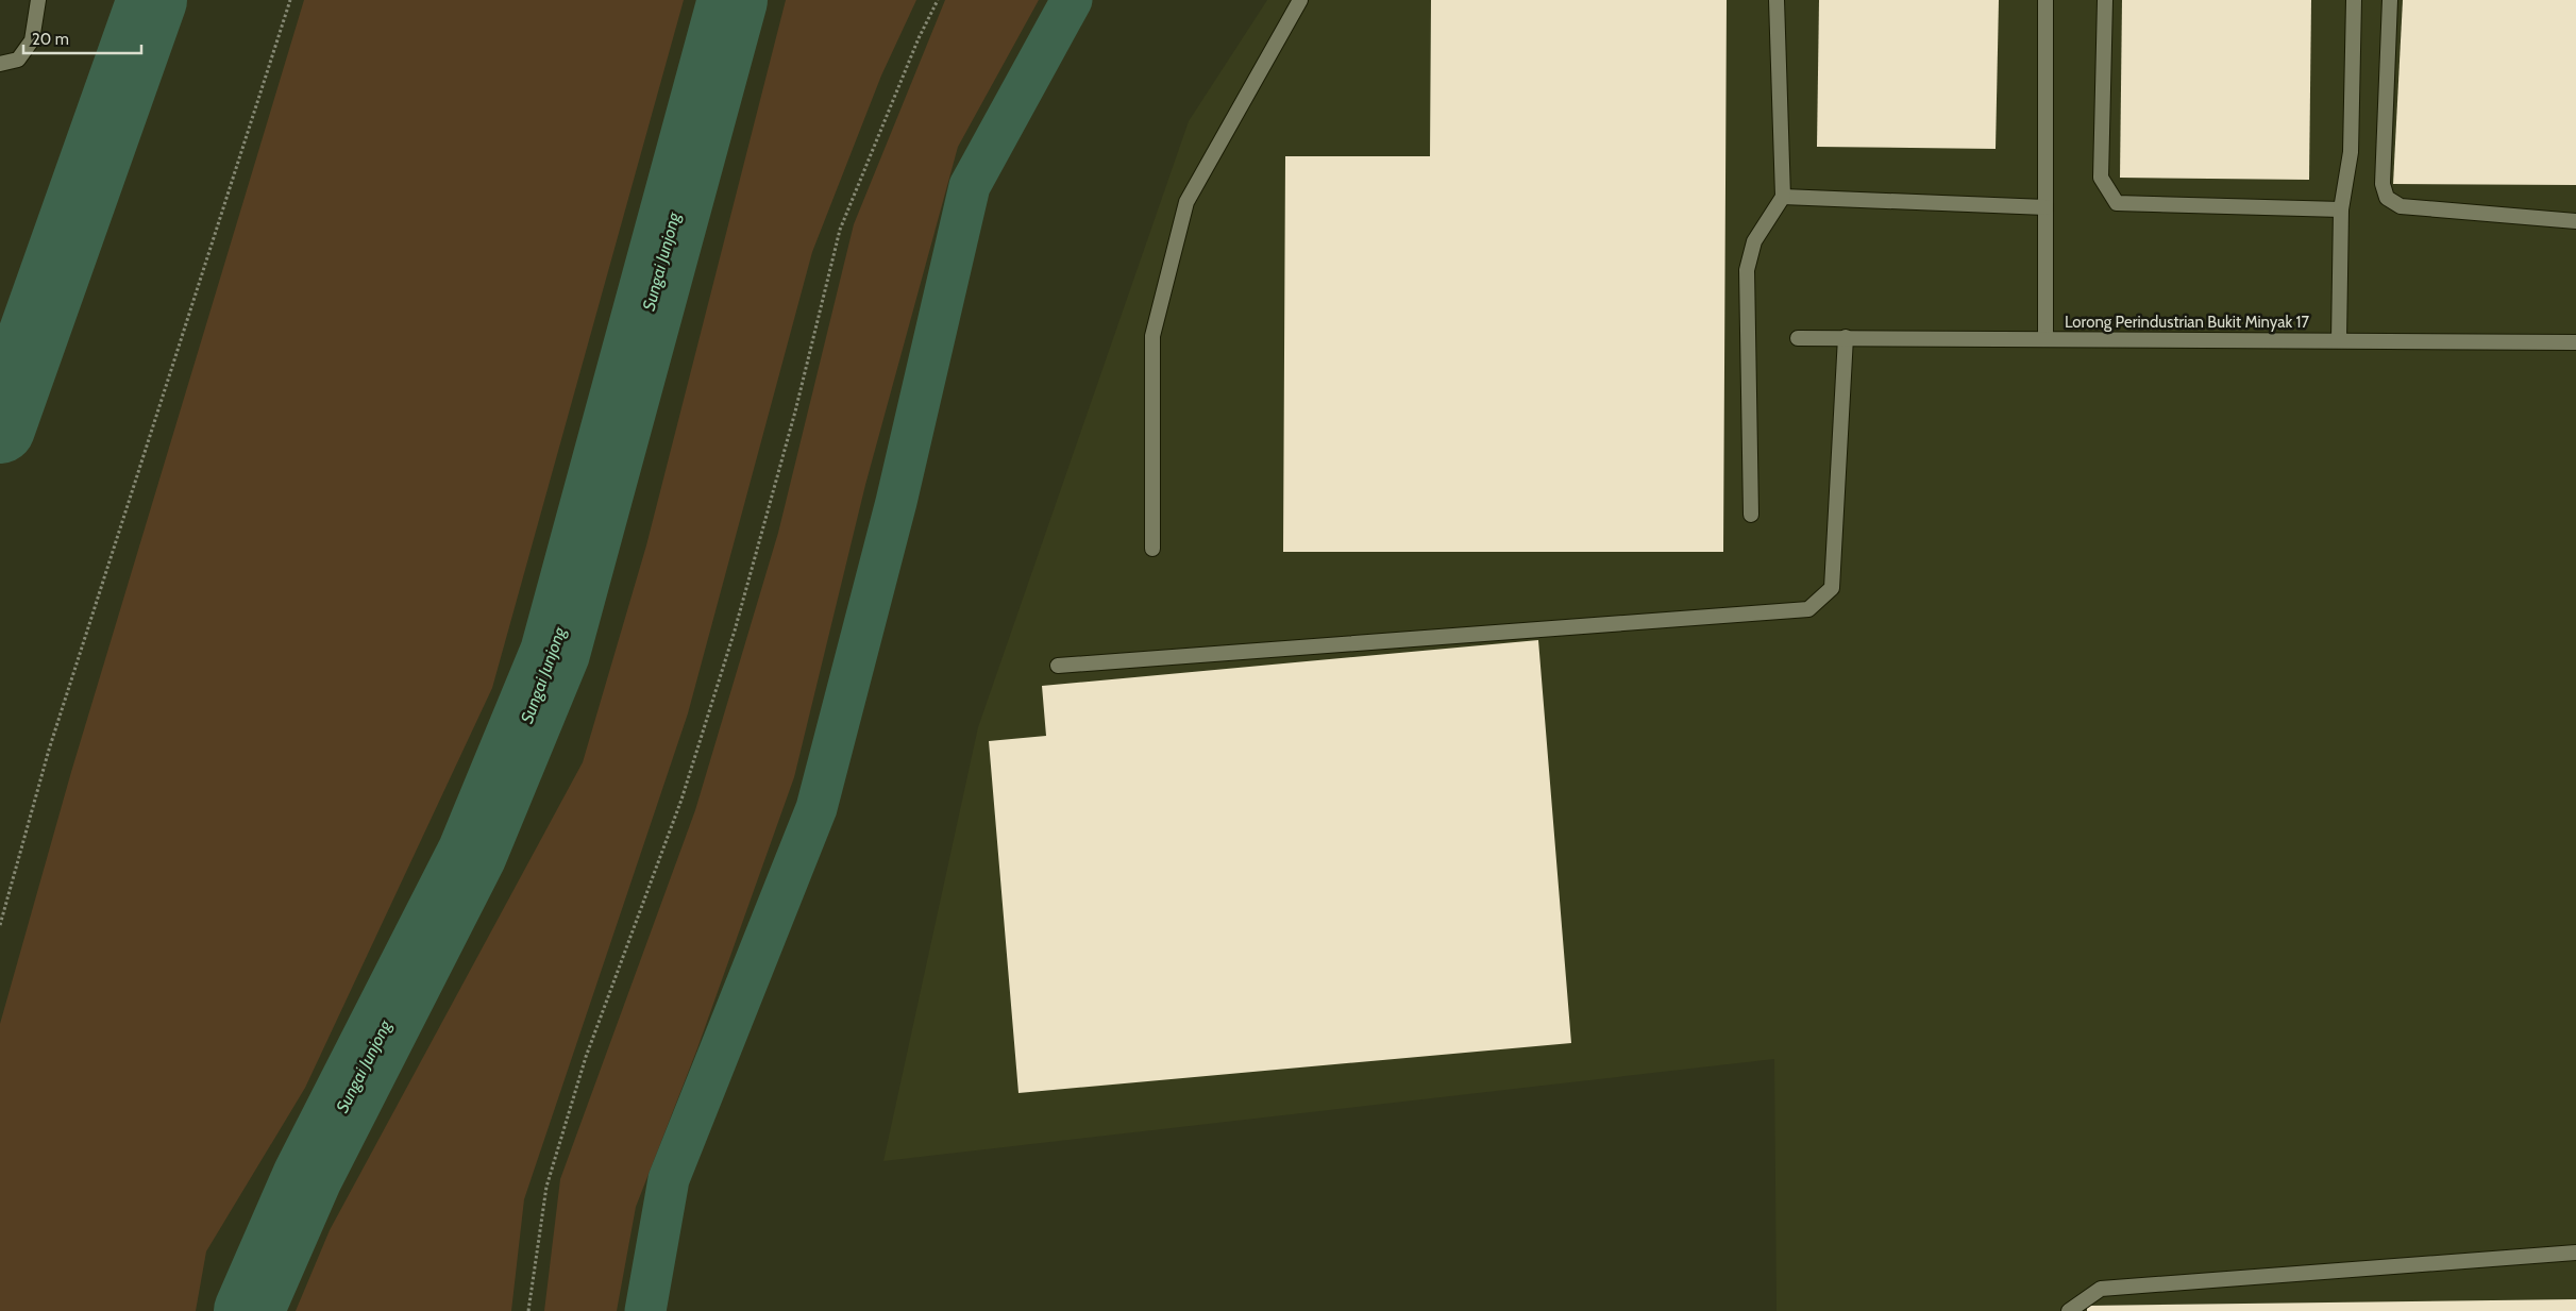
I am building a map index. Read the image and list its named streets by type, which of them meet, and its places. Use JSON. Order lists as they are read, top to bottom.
{
  "streets": {
    "street": ["Lorong Perindustrian Bukit Minyak 17"]
  },
  "water": ["Sungai Junjong"],
  "scale_bar": "20 m"
}
